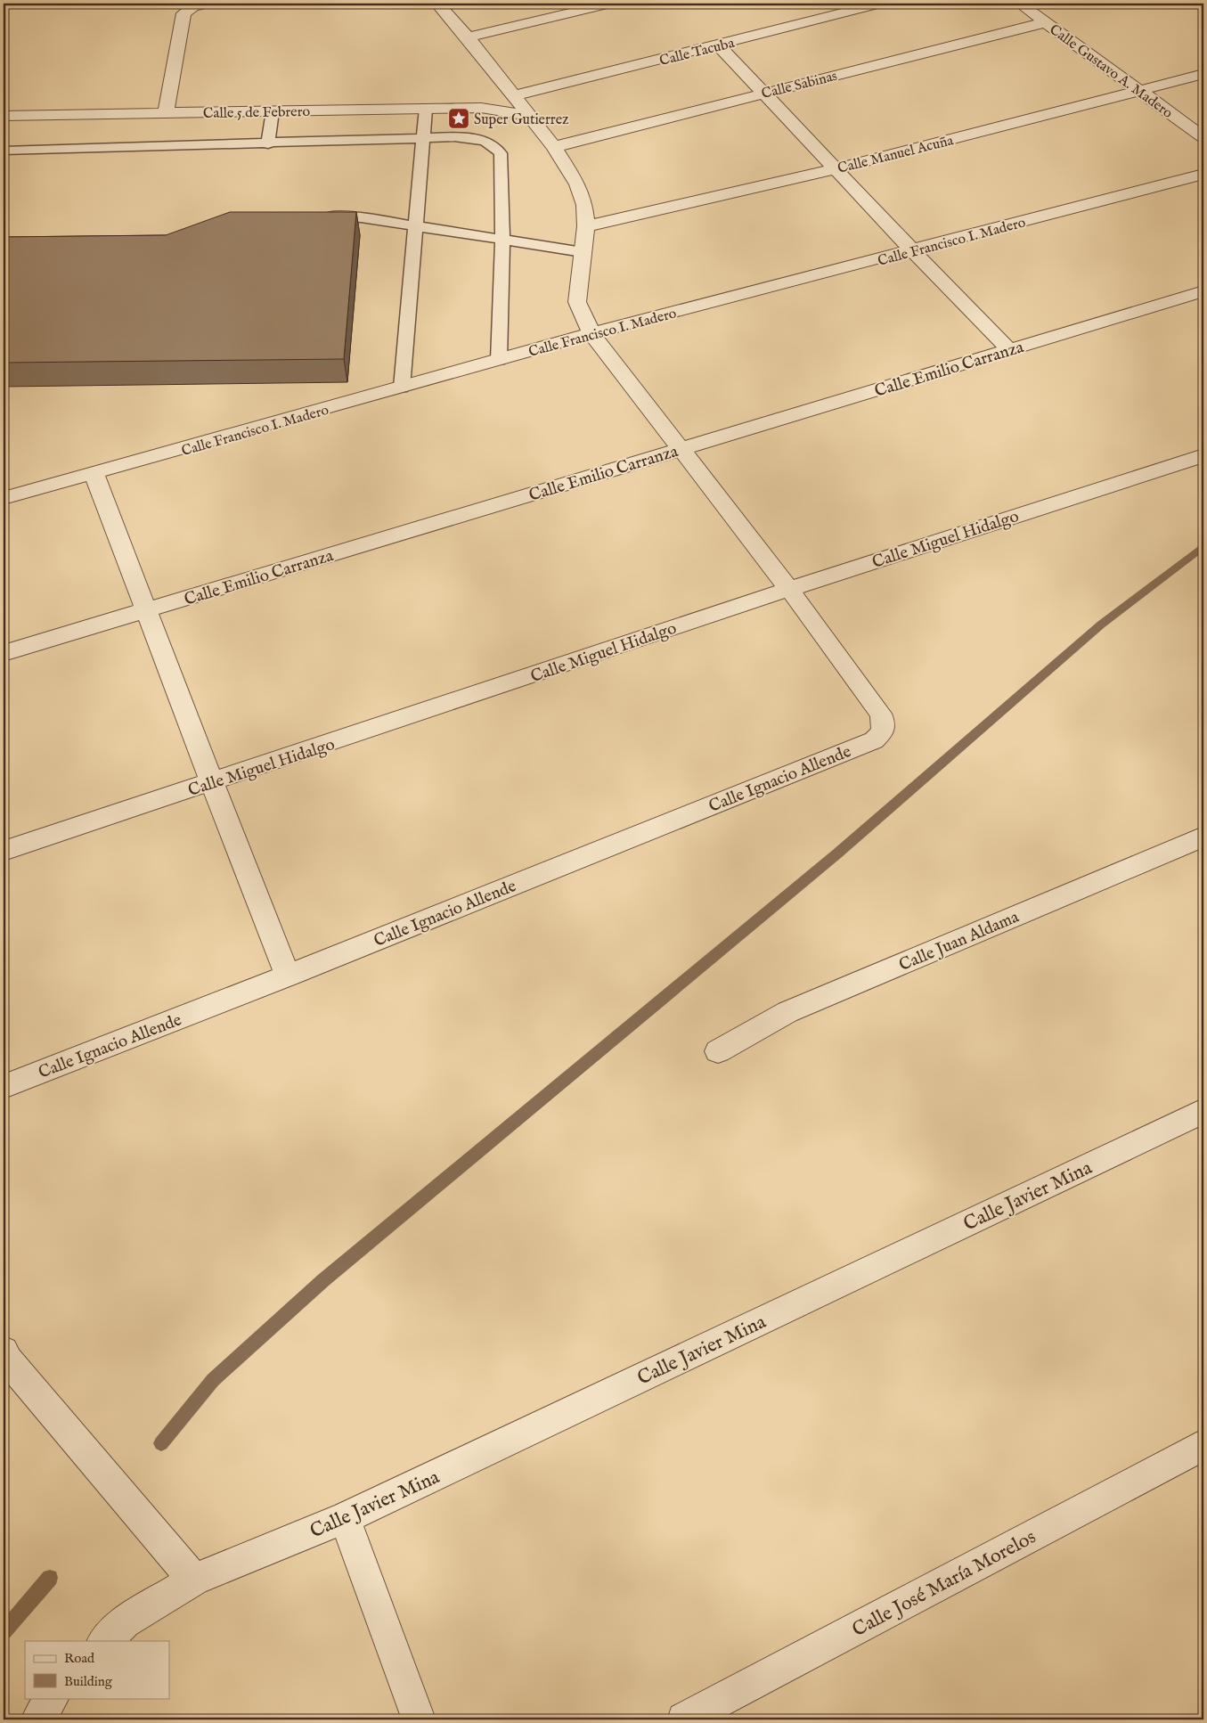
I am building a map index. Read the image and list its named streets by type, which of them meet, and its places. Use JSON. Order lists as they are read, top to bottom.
{
  "streets": {
    "street": [
      "Calle Tacuba",
      "Calle Gustavo A. Madero",
      "Calle Sabinas",
      "Calle 5 de Febrero",
      "Calle Manuel Acuña",
      "Calle Francisco I. Madero",
      "Calle Emilio Carranza",
      "Calle Miguel Hidalgo",
      "Calle Ignacio Allende",
      "Calle Juan Aldama",
      "Calle Javier Mina",
      "Calle José María Morelos"
    ]
  },
  "crossings": [
    ["Calle Tacuba", "Calle 5 de Febrero"],
    ["Calle Gustavo A. Madero", "Calle Sabinas"],
    ["Calle Gustavo A. Madero", "Calle Manuel Acuña"],
    ["Calle Miguel Hidalgo", "Calle Ignacio Allende"]
  ],
  "places": {
    "place": ["Super Gutierrez"]
  },
  "legend": ["Road", "Building"]
}
